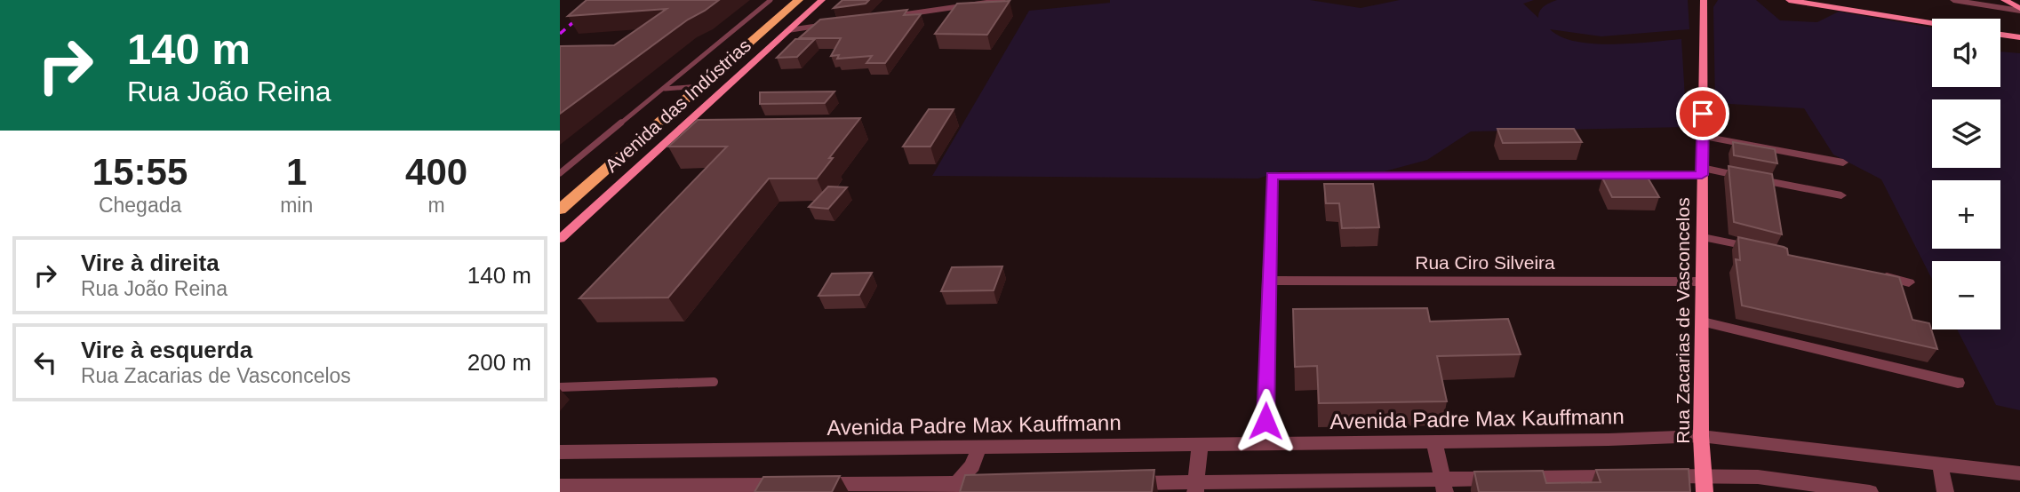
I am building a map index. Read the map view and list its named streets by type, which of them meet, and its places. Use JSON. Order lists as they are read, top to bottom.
{
  "streets": {
    "main road": ["Avenida das Indústrias"],
    "street": ["Rua Ciro Silveira", "Rua Zacarias de Vasconcelos", "Avenida Padre Max Kauffmann"]
  },
  "crossings": [
    ["Rua Ciro Silveira", "Rua Zacarias de Vasconcelos"],
    ["Rua Zacarias de Vasconcelos", "Avenida Padre Max Kauffmann"]
  ],
  "page": {
    "turn": ["140 m", "Rua João Reina"],
    "map_buttons": ["+", "−"],
    "eta": [
      "15:55",
      "Chegada",
      "1",
      "min",
      "400",
      "m"
    ],
    "list": [
      {
        "name": "Vire à direita",
        "note": "Rua João Reina",
        "value": "140 m"
      },
      {
        "name": "Vire à esquerda",
        "note": "Rua Zacarias de Vasconcelos",
        "value": "200 m"
      }
    ]
  }
}
